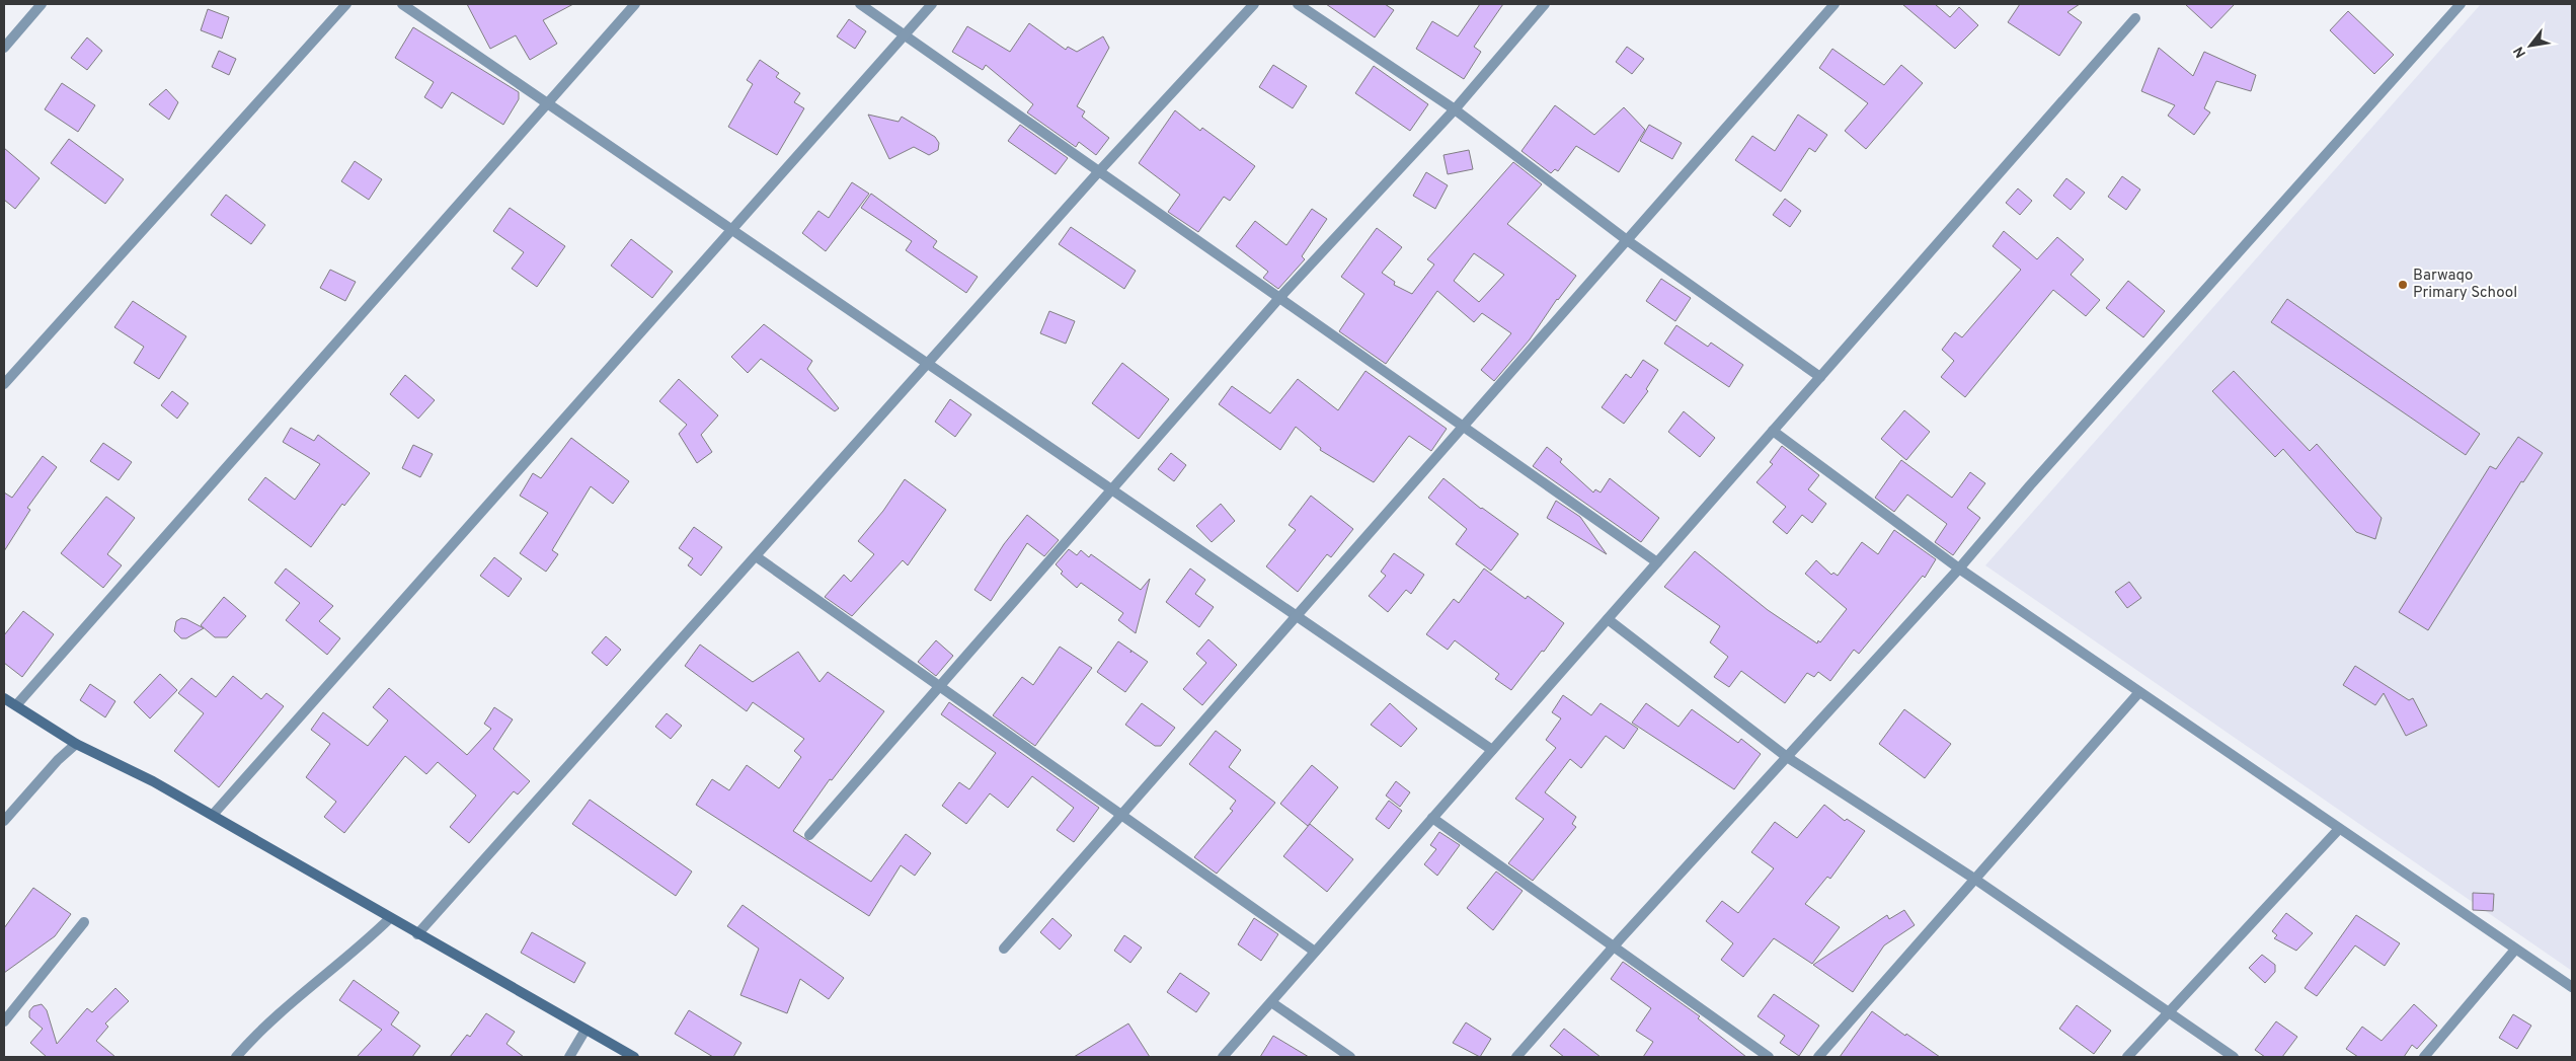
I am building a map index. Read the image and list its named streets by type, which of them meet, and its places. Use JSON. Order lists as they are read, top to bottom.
{
  "places": ["Barwaqo Primary School"],
  "north": "bottom left"
}
